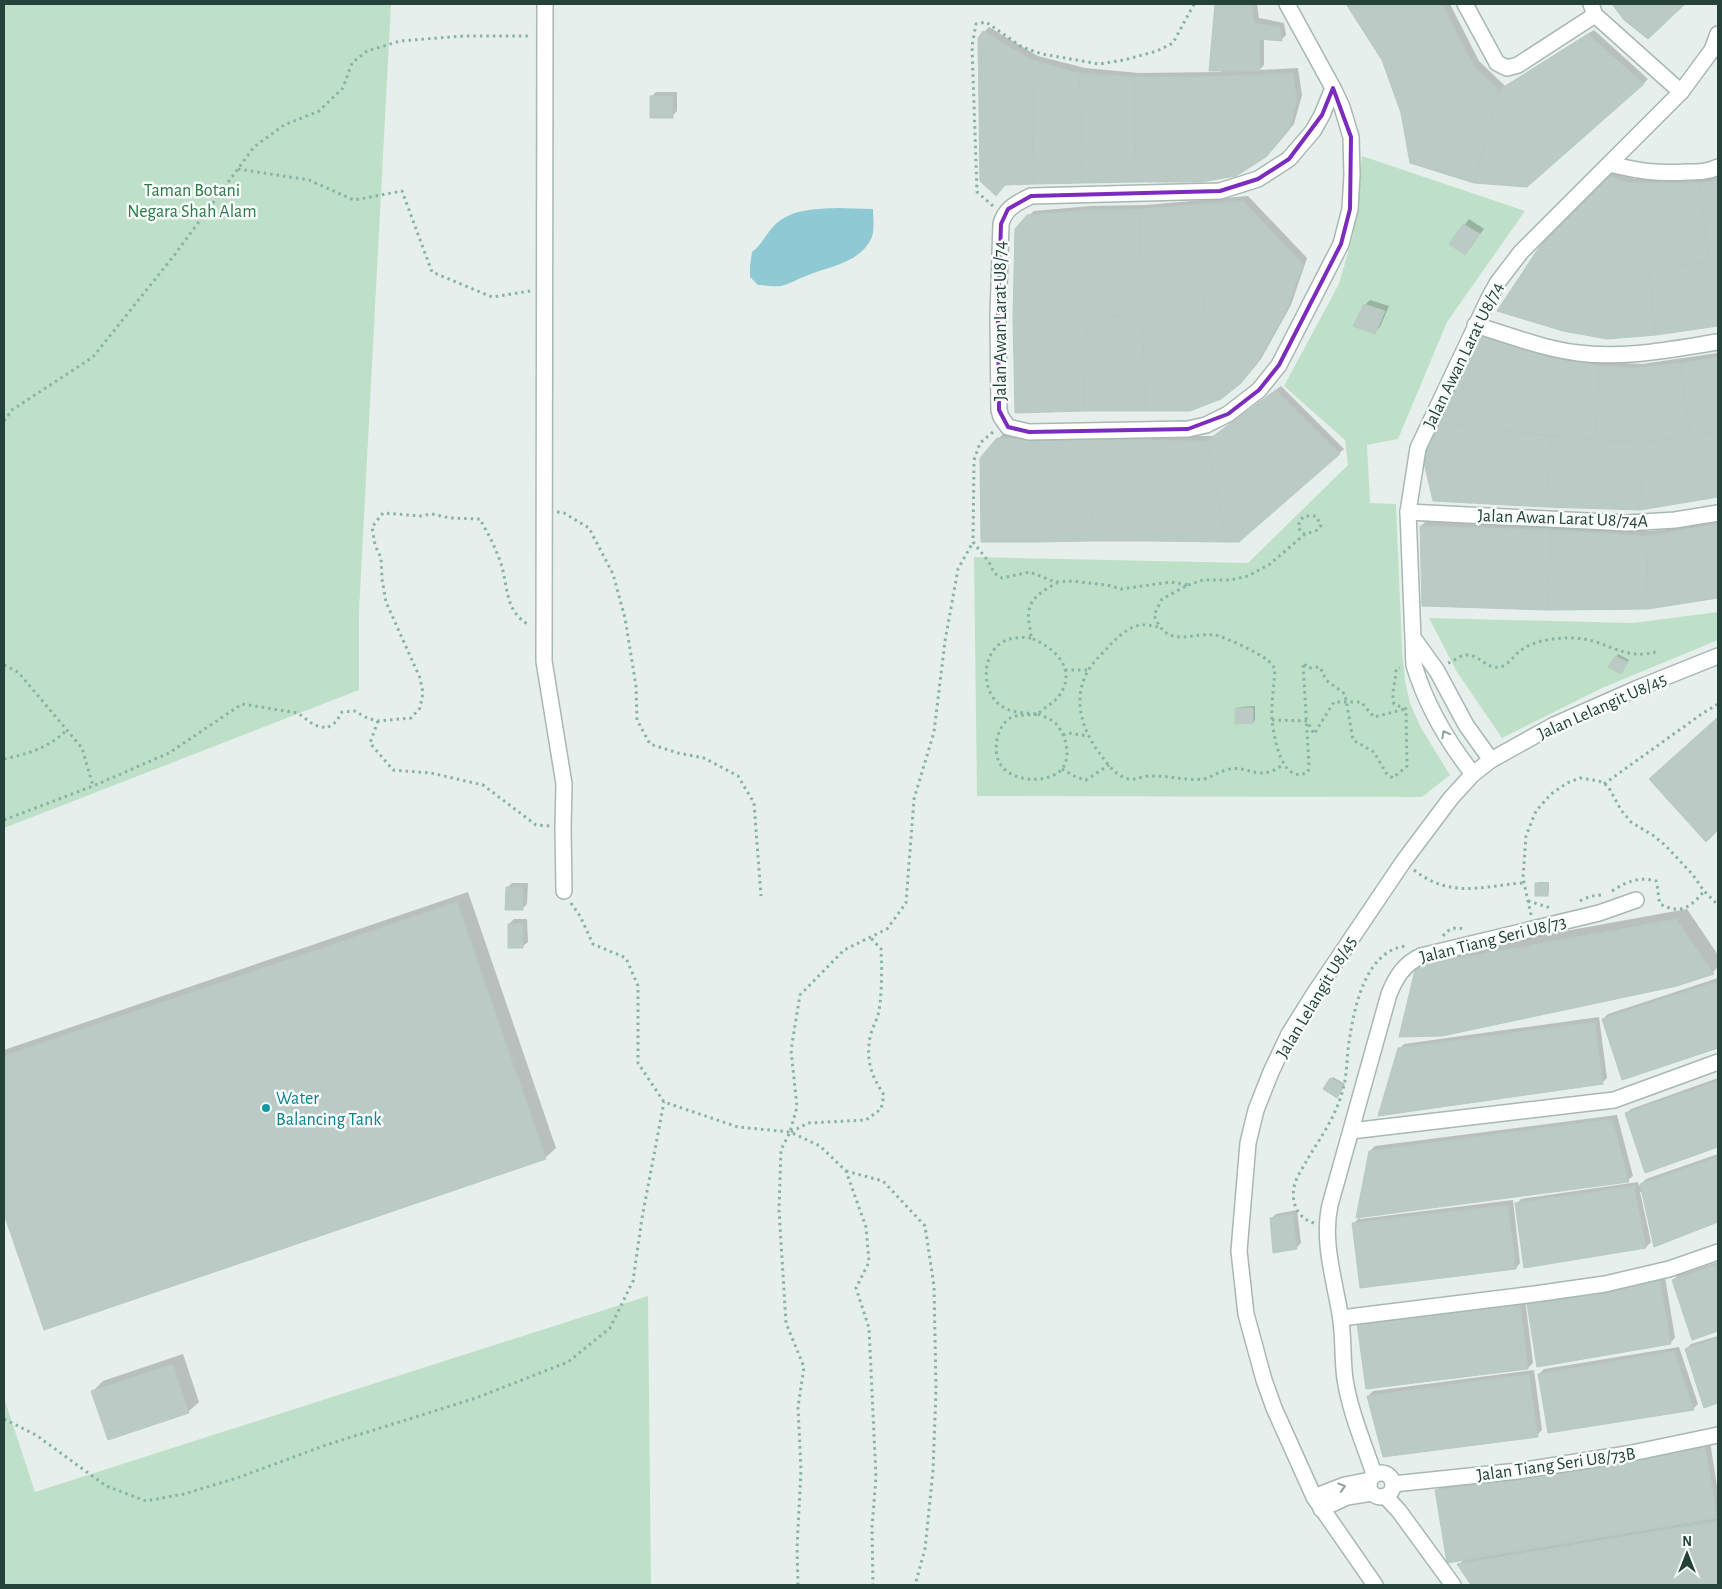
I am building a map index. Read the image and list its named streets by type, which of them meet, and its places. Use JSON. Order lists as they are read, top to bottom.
{
  "streets": {
    "street": [
      "Jalan Awan Larat U8/74",
      "Jalan Awan Larat U8/74A",
      "Jalan Lelangit U8/45",
      "Jalan Tiang Seri U8/73",
      "Jalan Tiang Seri U8/73B"
    ]
  },
  "crossings": [
    ["Jalan Awan Larat U8/74", "Jalan Awan Larat U8/74A"],
    ["Jalan Awan Larat U8/74", "Jalan Lelangit U8/45"],
    ["Jalan Lelangit U8/45", "Jalan Tiang Seri U8/73B"],
    ["Jalan Tiang Seri U8/73", "Jalan Tiang Seri U8/73B"]
  ],
  "parks": ["Taman Botani Negara Shah Alam"],
  "places": ["Water Balancing Tank"],
  "north": "top"
}
